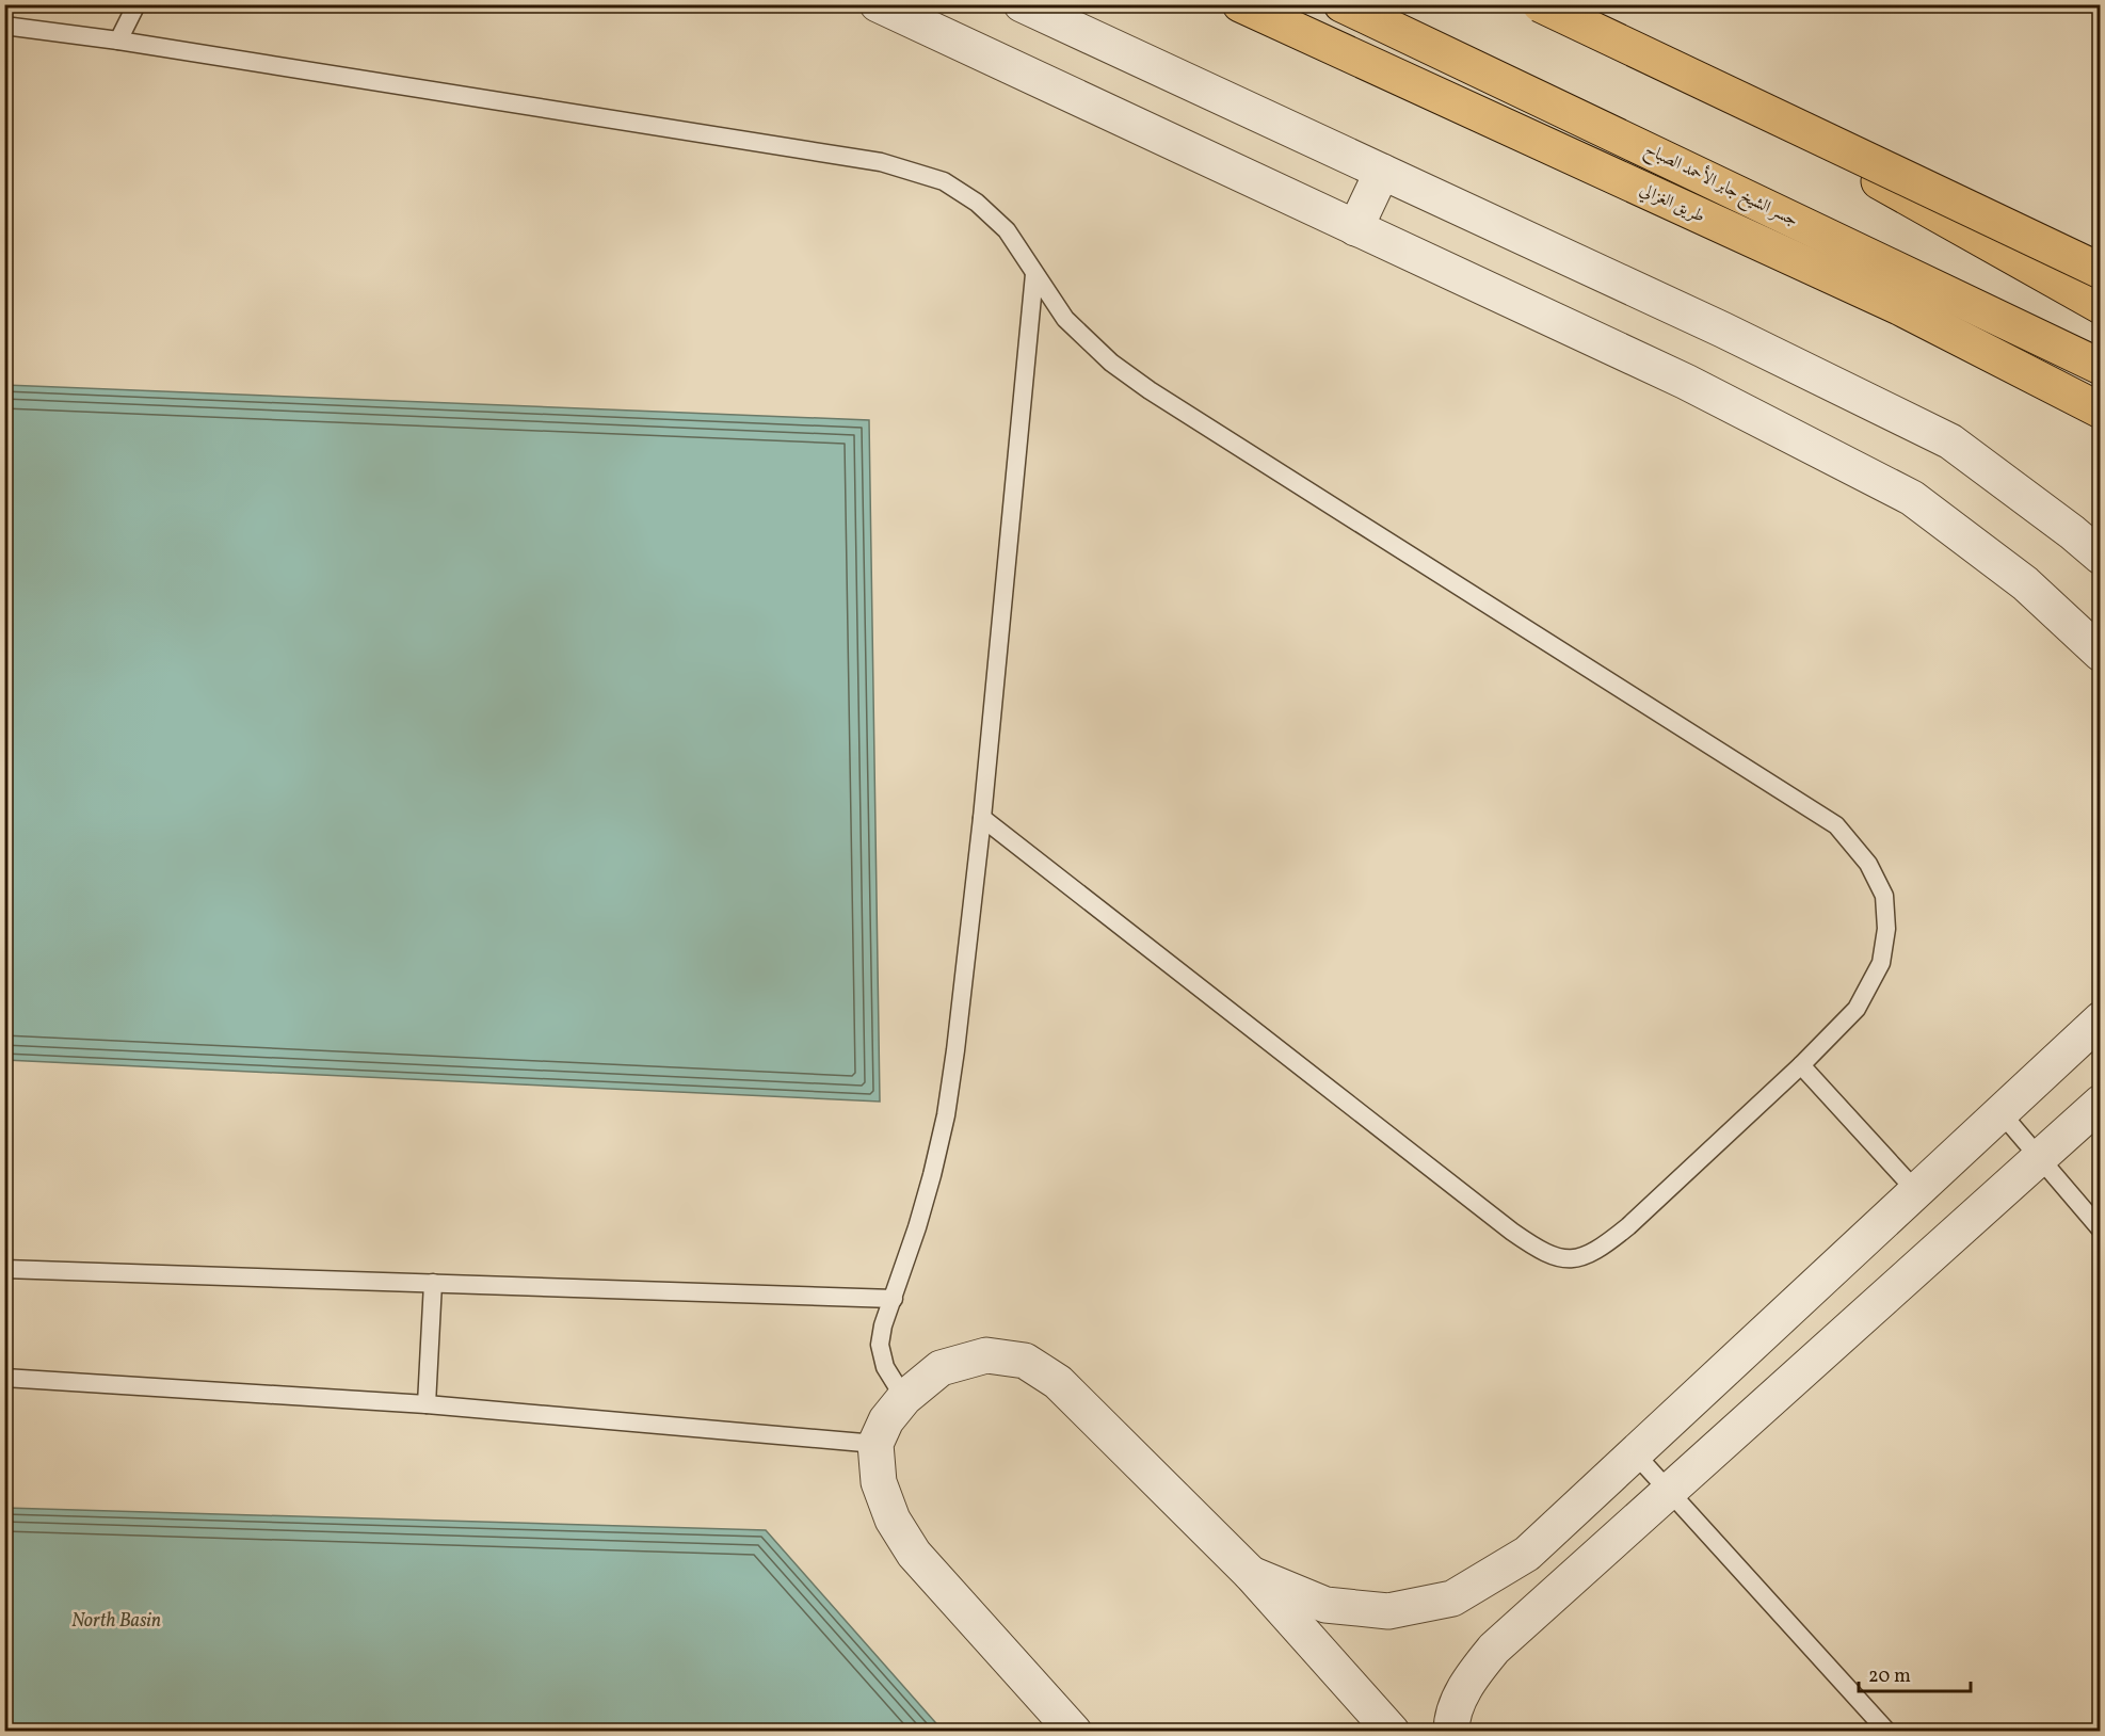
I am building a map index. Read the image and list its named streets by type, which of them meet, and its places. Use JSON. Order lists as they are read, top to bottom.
{
  "streets": {
    "main road": ["جسر الشيخ جابر الأحمد الصباح", "طريق الغزالي"]
  },
  "water": ["North Basin"],
  "scale_bar": "20 m"
}
